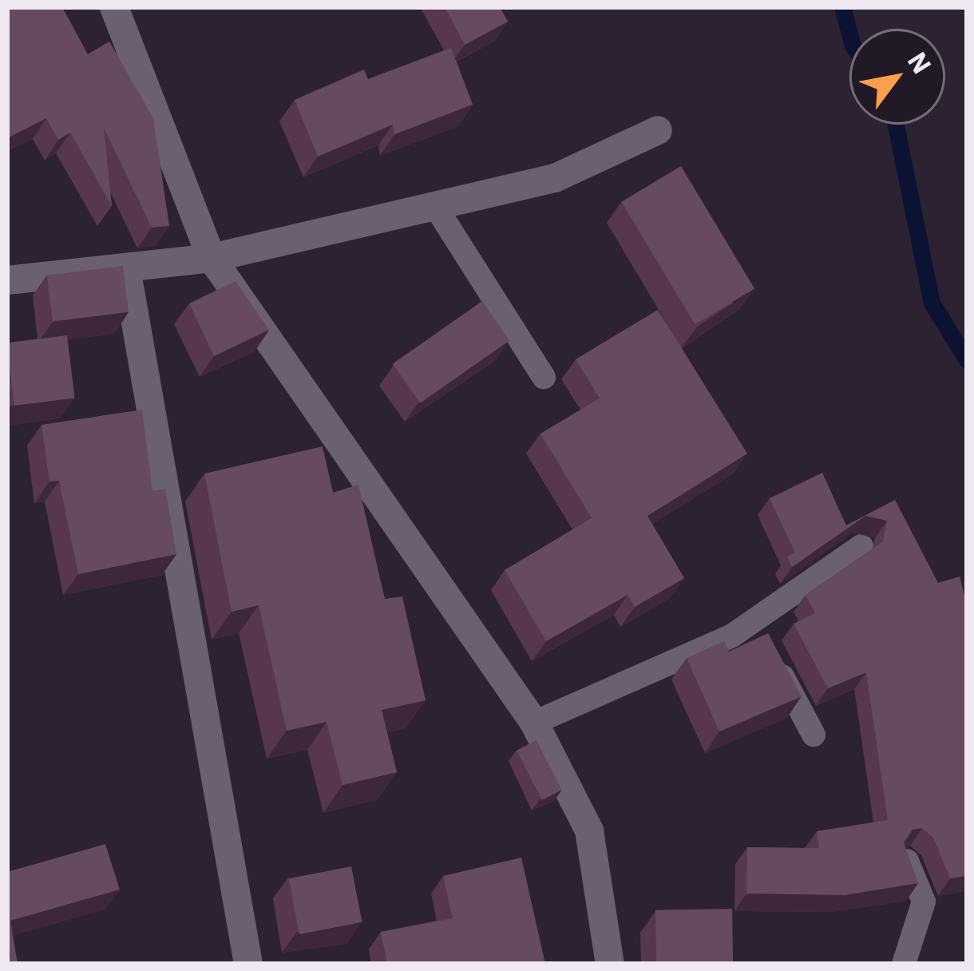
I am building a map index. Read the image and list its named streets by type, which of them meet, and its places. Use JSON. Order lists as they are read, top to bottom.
{
  "north": "top right"
}
